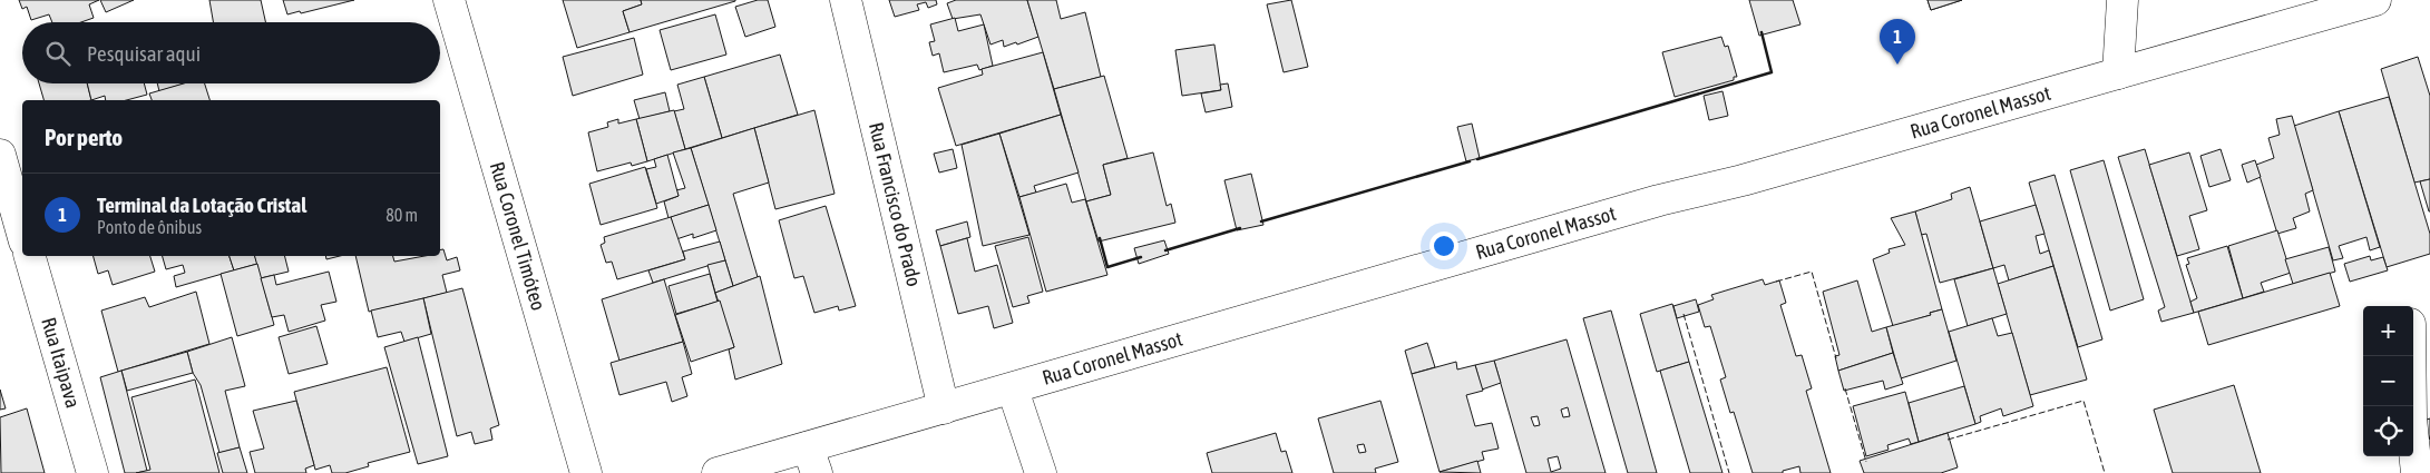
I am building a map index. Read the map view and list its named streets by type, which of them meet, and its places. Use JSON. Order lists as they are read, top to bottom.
{
  "streets": {
    "street": [
      "Rua Coronel Massot",
      "Rua Francisco do Prado",
      "Rua Coronel Timóteo",
      "Rua Itaipava"
    ]
  },
  "crossings": [
    ["Rua Coronel Massot", "Rua Francisco do Prado"]
  ],
  "page": {
    "pins": "1",
    "search": "Pesquisar aqui",
    "heading": "Por perto",
    "list": [
      {
        "mark": "1",
        "name": "Terminal da Lotação Cristal",
        "note": "Ponto de ônibus",
        "value": "80 m"
      }
    ],
    "map_buttons": ["+", "−"]
  }
}
